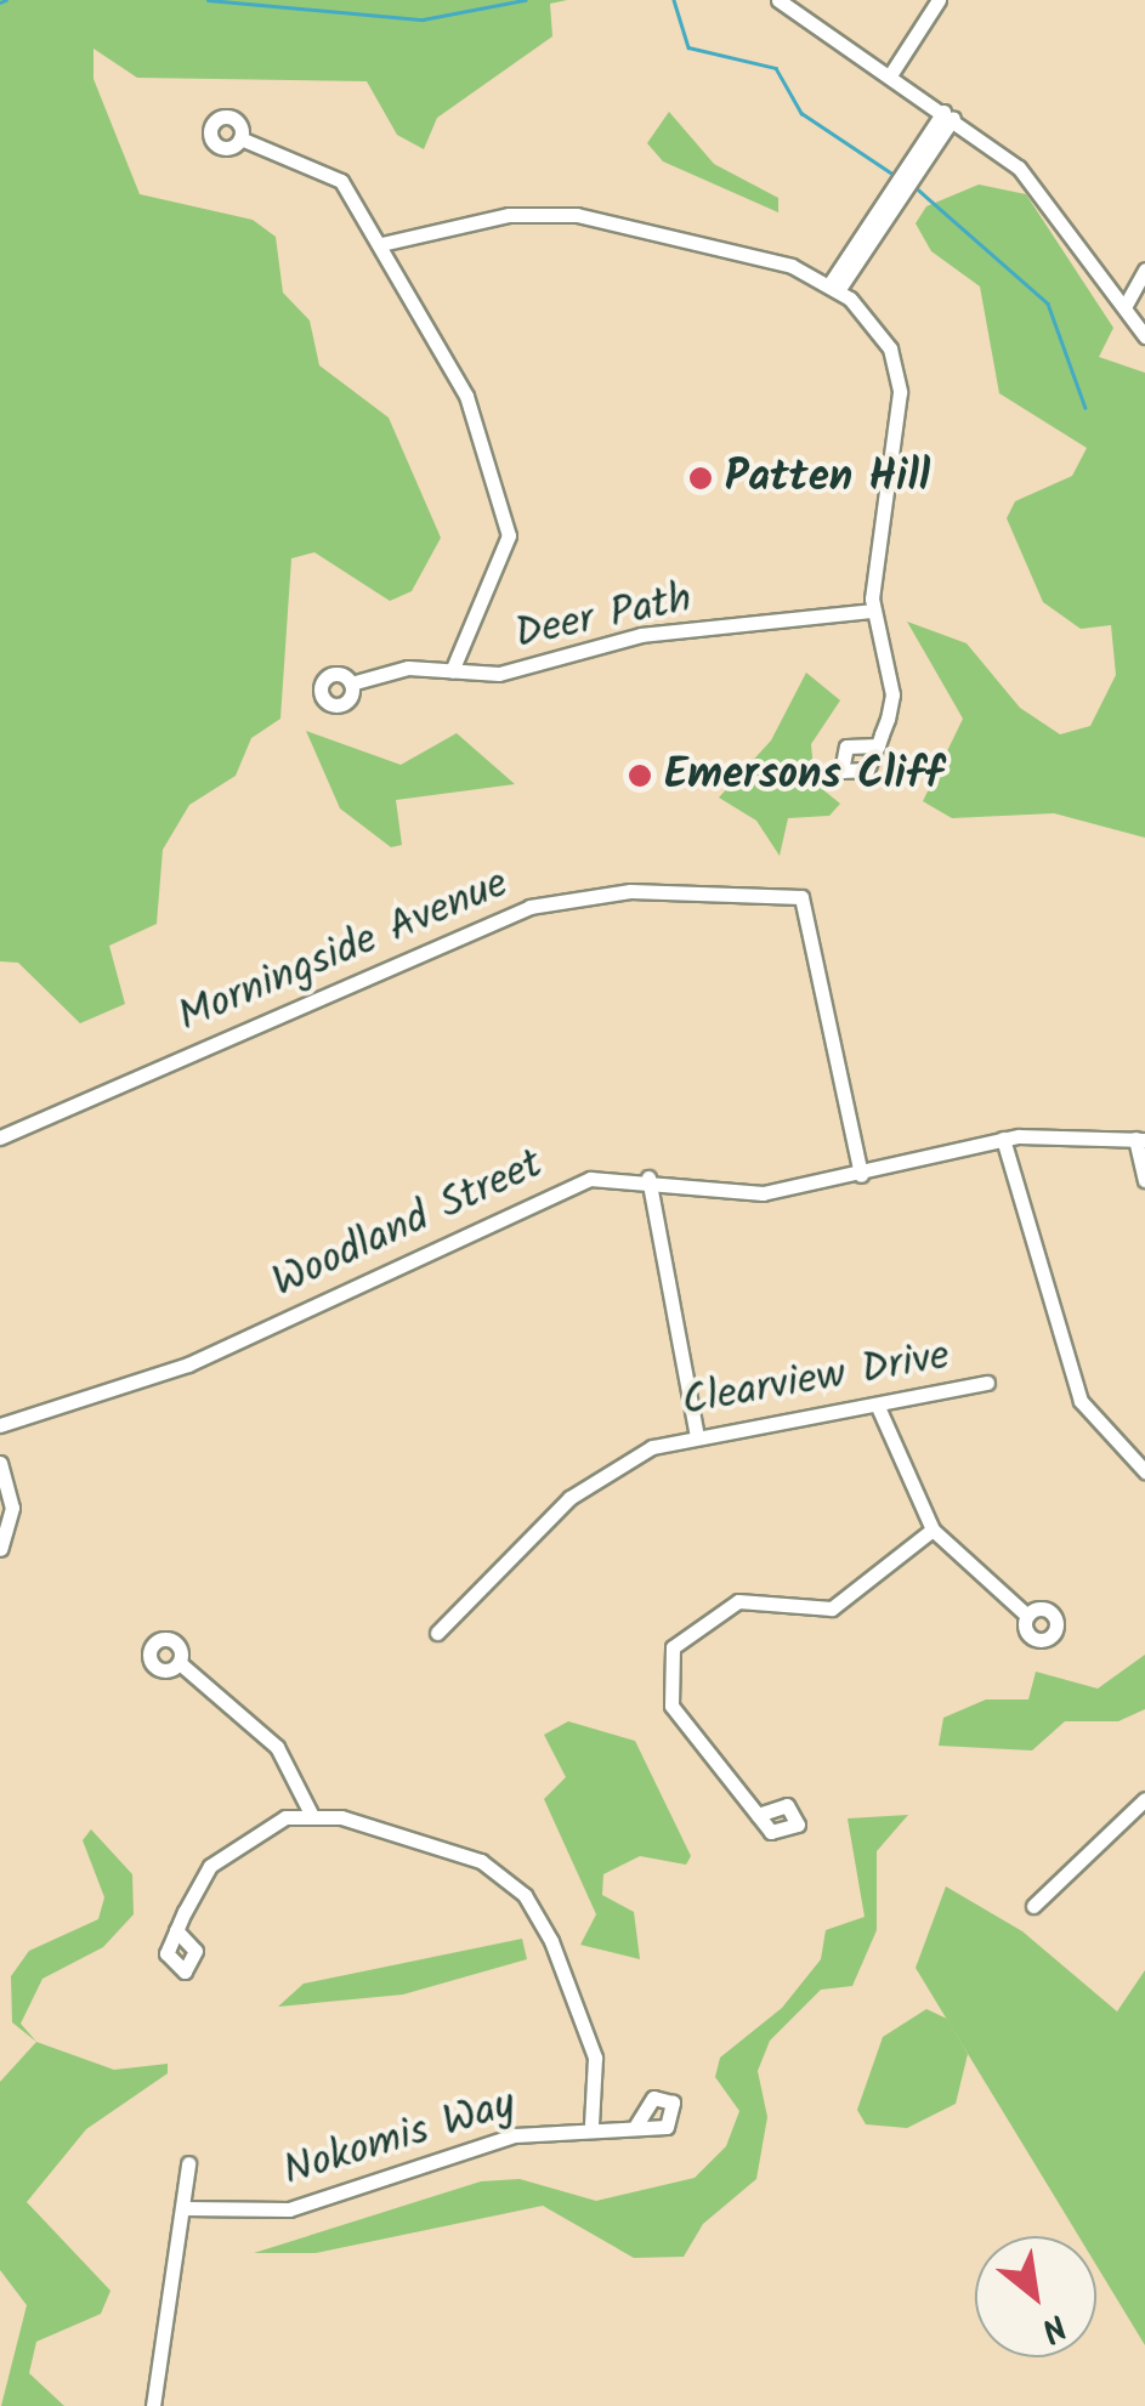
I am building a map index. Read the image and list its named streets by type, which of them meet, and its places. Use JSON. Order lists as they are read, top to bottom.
{
  "streets": {
    "street": [
      "Deer Path",
      "Morningside Avenue",
      "Woodland Street",
      "Clearview Drive",
      "Nokomis Way"
    ]
  },
  "crossings": [
    ["Morningside Avenue", "Woodland Street"]
  ],
  "places": ["Patten Hill", "Emersons Cliff"],
  "north": "bottom right"
}
